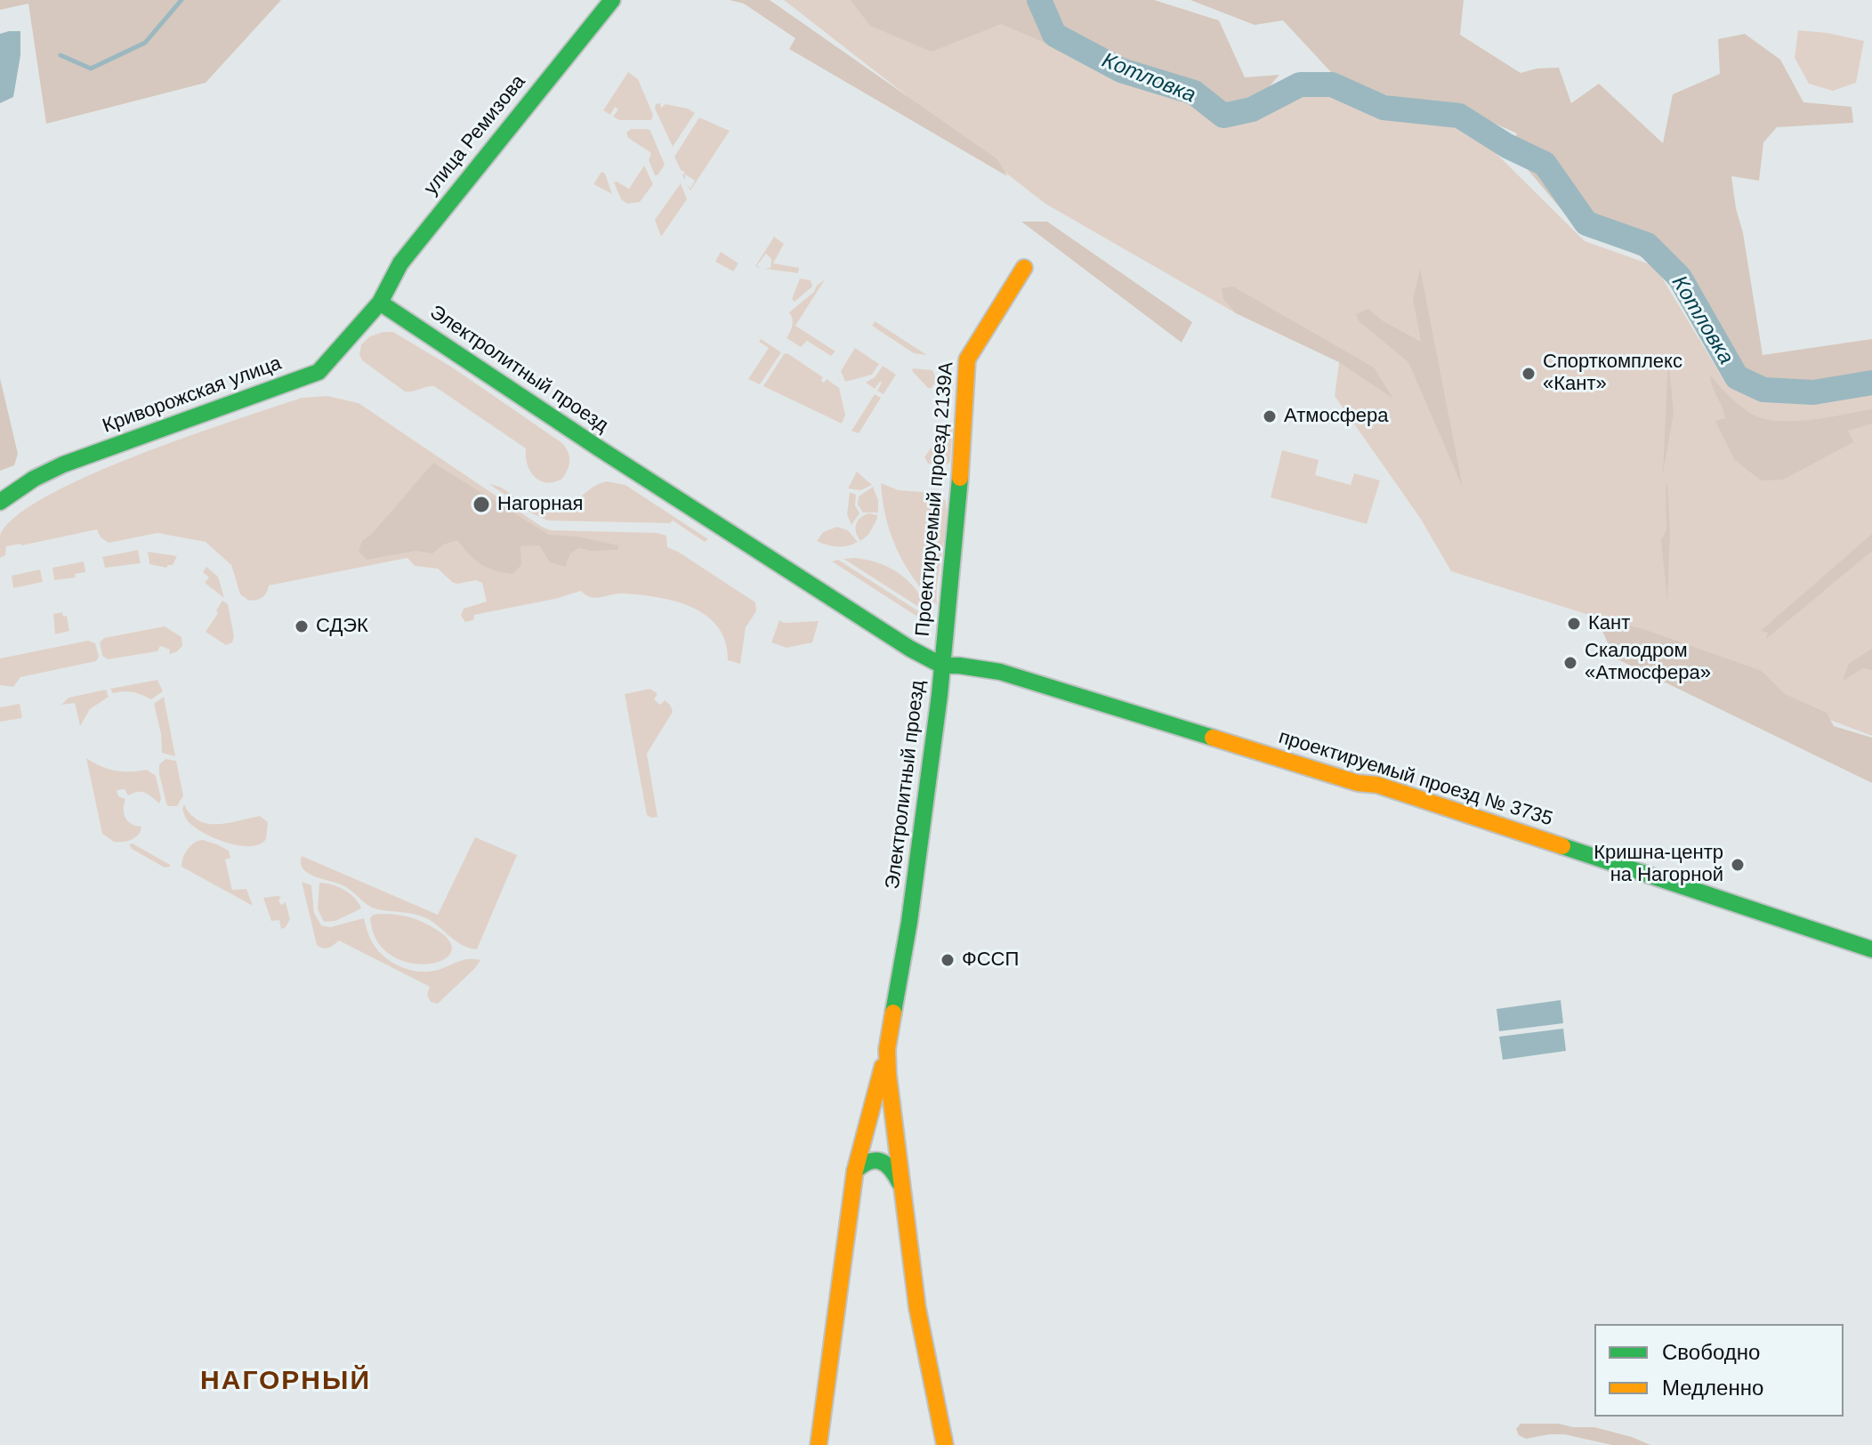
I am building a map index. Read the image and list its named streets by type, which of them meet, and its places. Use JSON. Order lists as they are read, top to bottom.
{
  "streets": {
    "street": [
      "улица Ремизова",
      "Электролитный проезд",
      "Криворожская улица",
      "Проектируемый проезд 2139А",
      "проектируемый проезд № 3735"
    ]
  },
  "crossings": [
    ["улица Ремизова", "Электролитный проезд"],
    ["улица Ремизова", "Криворожская улица"],
    ["Электролитный проезд", "Криворожская улица"],
    ["Электролитный проезд", "Проектируемый проезд 2139А"],
    ["Электролитный проезд", "проектируемый проезд № 3735"],
    ["Проектируемый проезд 2139А", "проектируемый проезд № 3735"]
  ],
  "districts": ["НАГОРНЫЙ"],
  "water": ["Котловка"],
  "places": [
    "Спорткомплекс «Кант»",
    "Атмосфера",
    "Нагорная",
    "Кант",
    "СДЭК",
    "Скалодром «Атмосфера»",
    "Кришна-центр на Нагорной",
    "ФССП"
  ],
  "legend": ["Свободно", "Медленно"]
}
